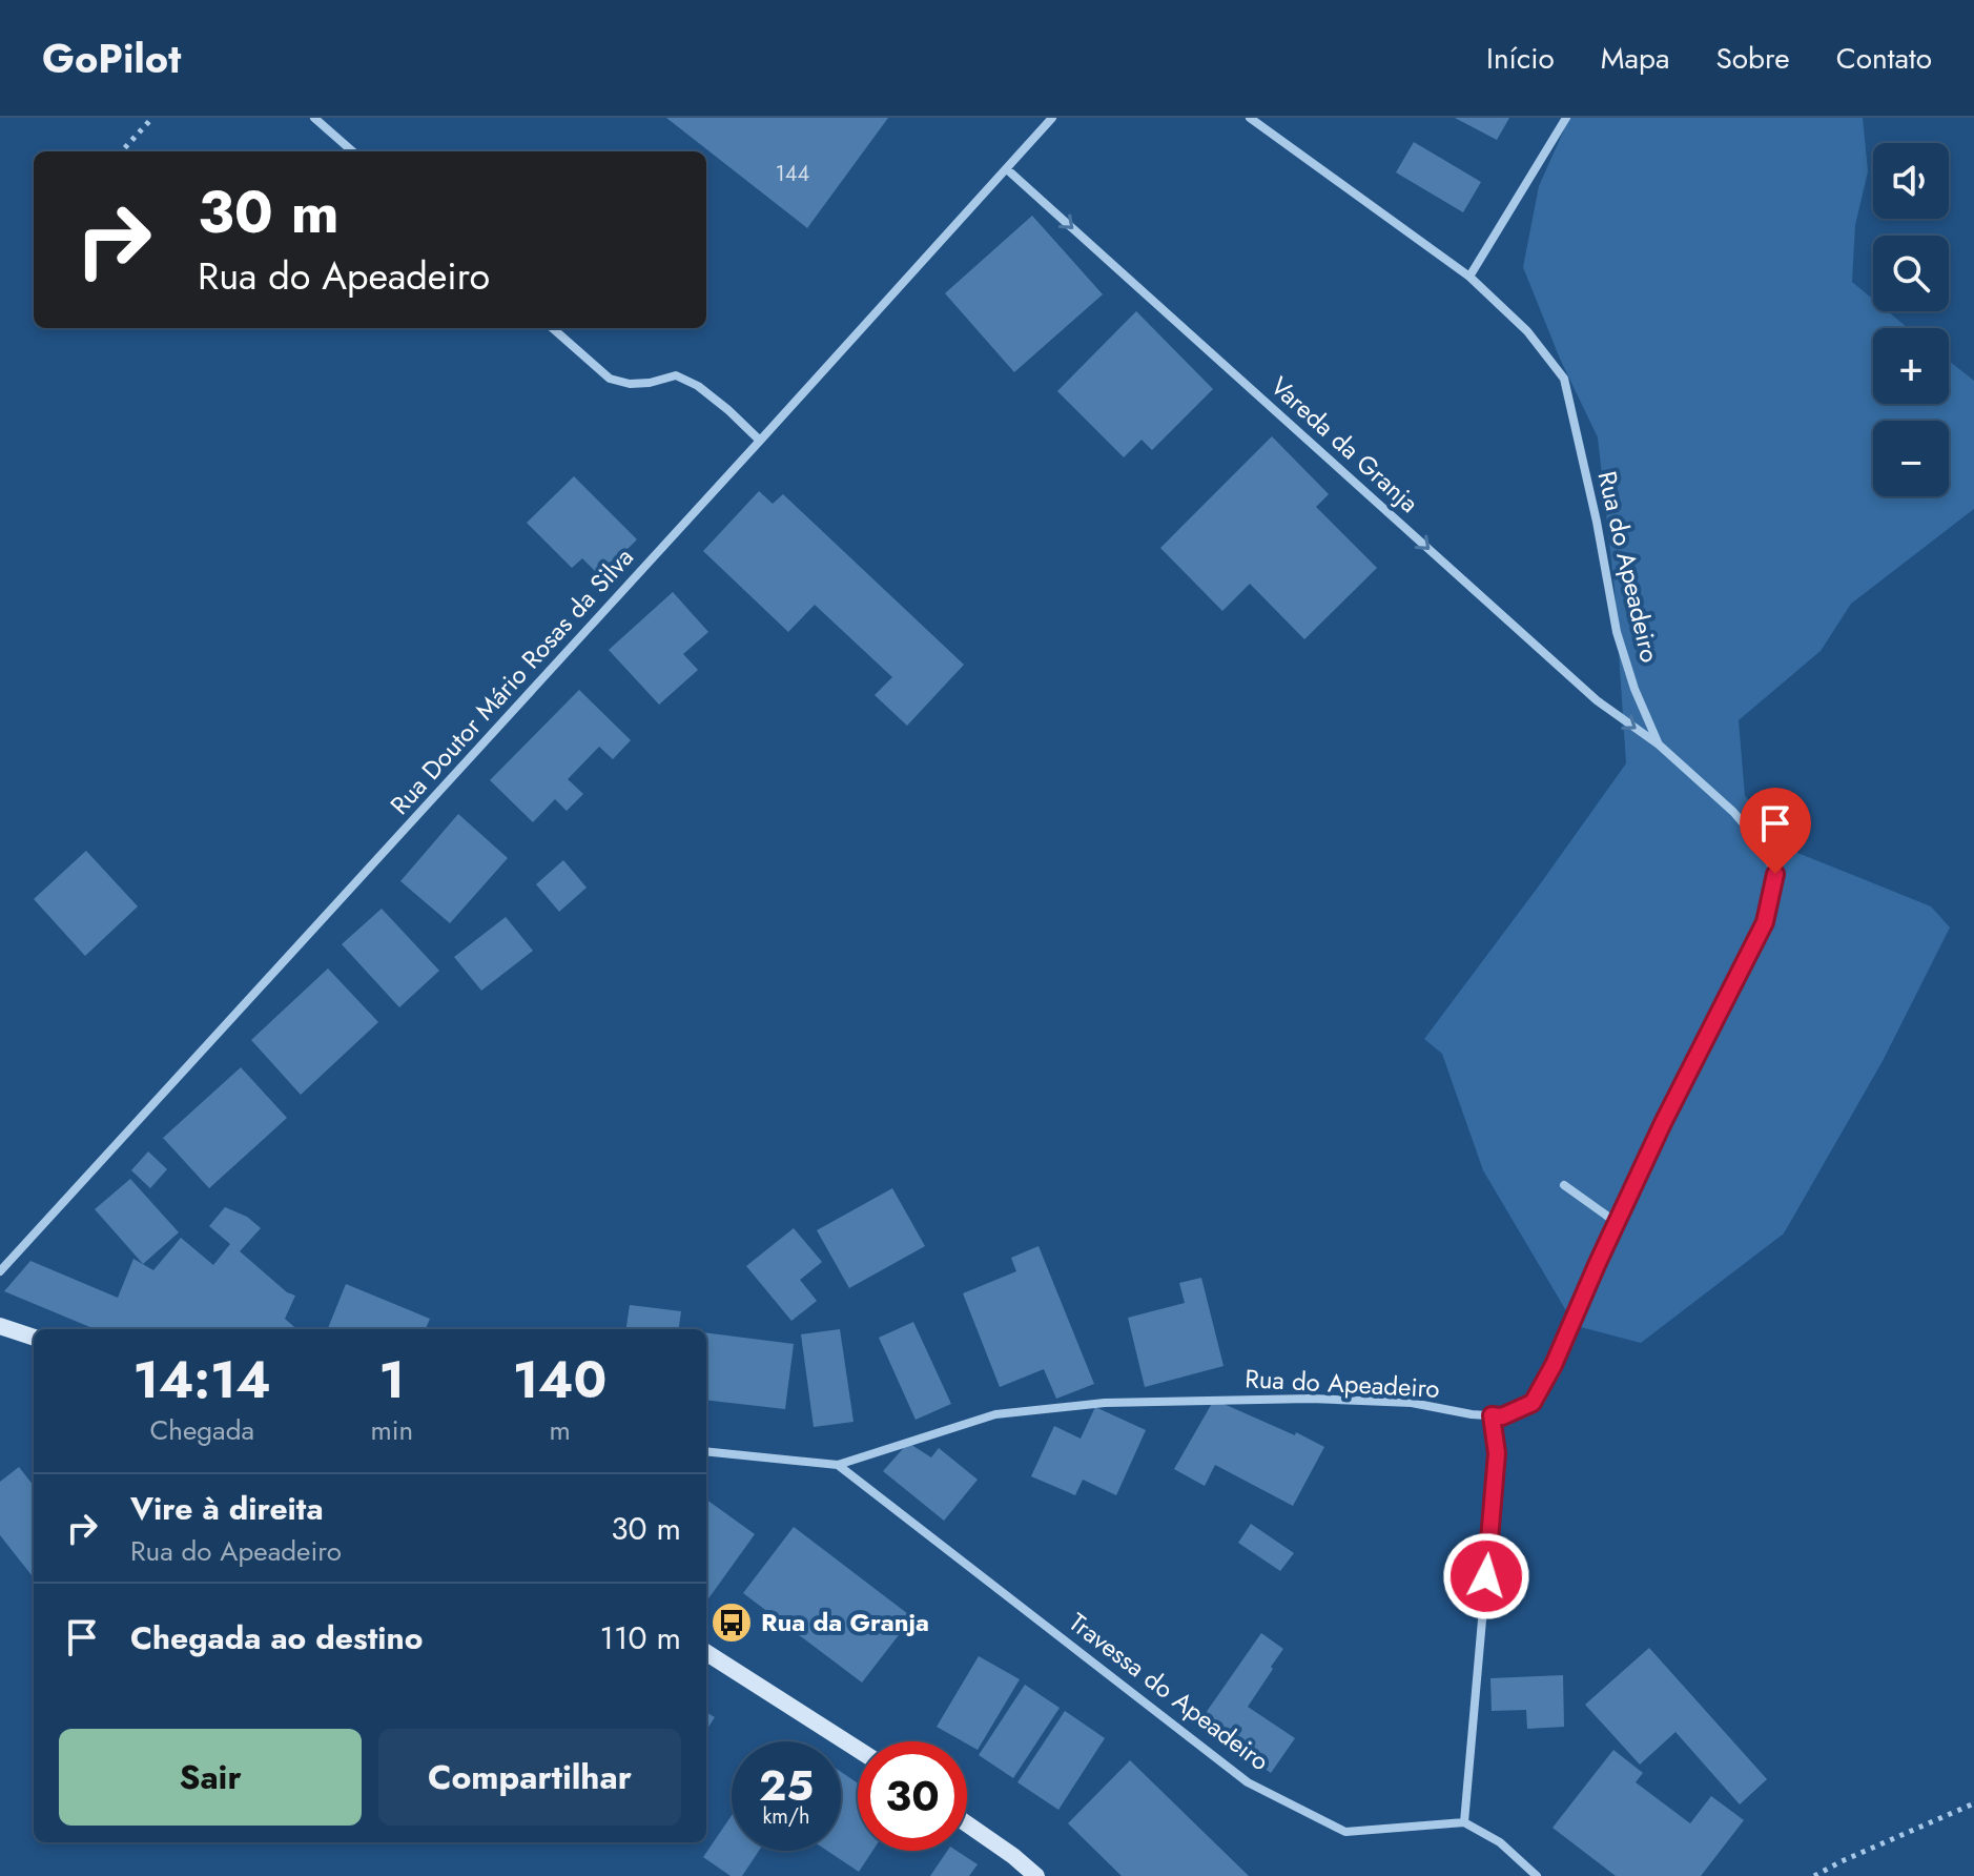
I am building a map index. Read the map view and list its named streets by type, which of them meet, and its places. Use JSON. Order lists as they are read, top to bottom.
{
  "streets": {
    "street": [
      "Vareda da Granja",
      "Rua do Apeadeiro",
      "Rua Doutor Mário Rosas da Silva",
      "Travessa do Apeadeiro"
    ]
  },
  "crossings": [
    ["Vareda da Granja", "Rua do Apeadeiro"],
    ["Vareda da Granja", "Rua Doutor Mário Rosas da Silva"],
    ["Rua do Apeadeiro", "Travessa do Apeadeiro"]
  ],
  "one_way": ["Vareda da Granja"],
  "places": {
    "bus stop": ["Rua da Granja"]
  },
  "house_numbers": ["144"],
  "page": {
    "header": "GoPilot",
    "nav": [
      "Início",
      "Mapa",
      "Sobre",
      "Contato"
    ],
    "map_buttons": ["+", "−"],
    "turn": ["30 m", "Rua do Apeadeiro"],
    "eta": [
      "14:14",
      "Chegada",
      "1",
      "min",
      "140",
      "m"
    ],
    "list": [
      {
        "name": "Vire à direita",
        "note": "Rua do Apeadeiro",
        "value": "30 m"
      },
      {
        "name": "Chegada ao destino",
        "value": "110 m"
      }
    ],
    "buttons": ["Sair", "Compartilhar"],
    "speed": "25 km/h",
    "limit": "30"
  }
}
